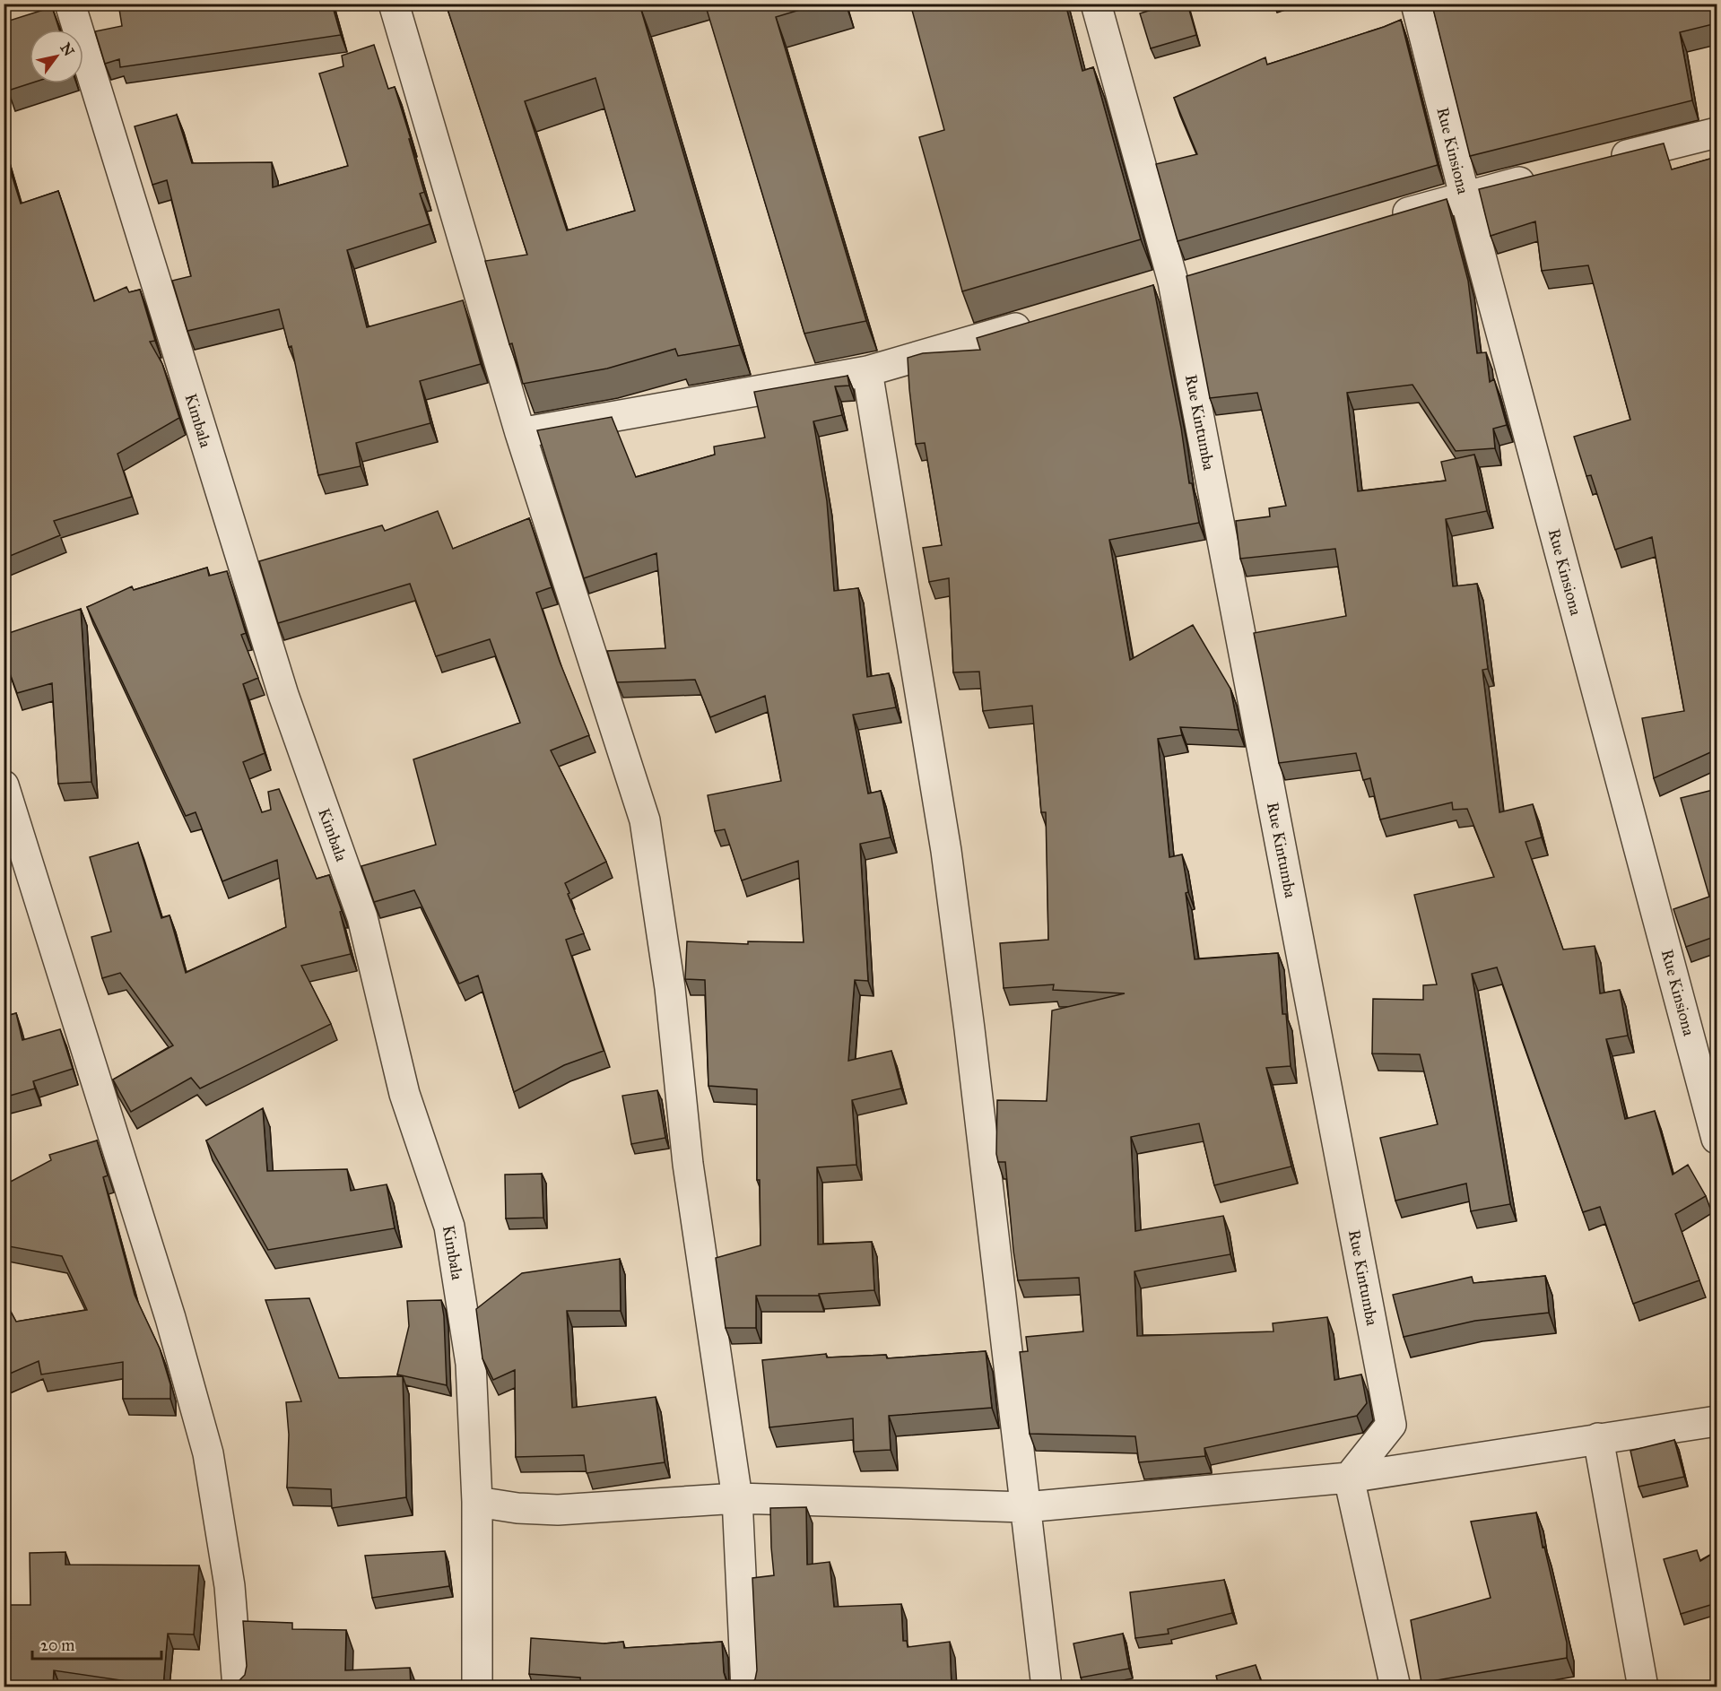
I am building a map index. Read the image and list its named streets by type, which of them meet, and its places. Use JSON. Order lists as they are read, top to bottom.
{
  "streets": {
    "street": ["Rue Kinsiona", "Kimbala", "Rue Kintumba"]
  },
  "scale_bar": "20 m",
  "north": "top right"
}
